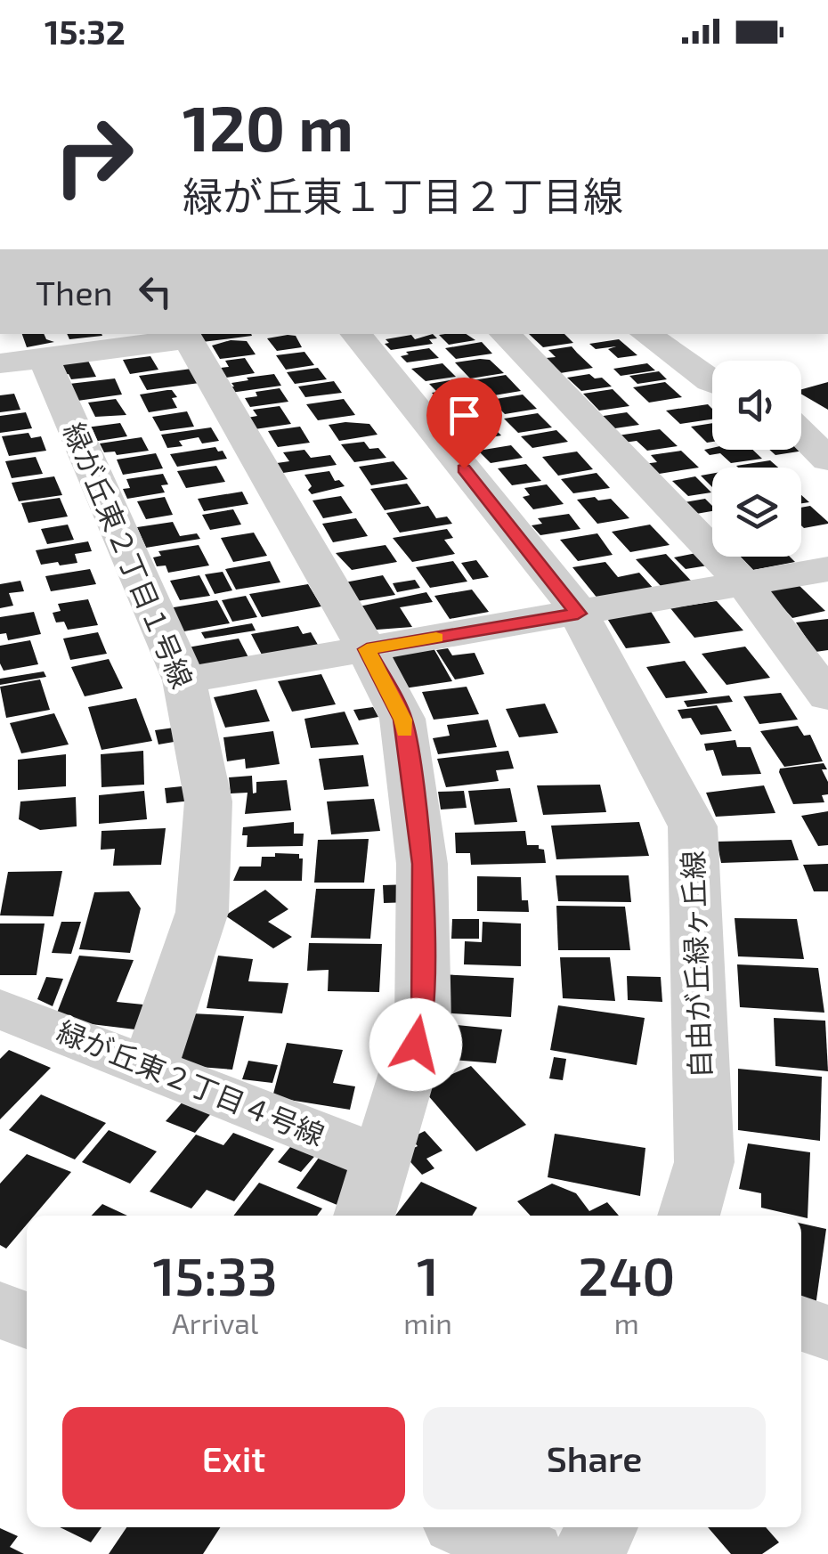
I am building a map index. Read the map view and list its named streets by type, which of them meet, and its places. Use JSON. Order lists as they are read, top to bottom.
{
  "streets": {
    "street": ["緑が丘東２丁目１号線", "自由が丘緑ヶ丘線", "緑が丘東２丁目４号線"]
  },
  "crossings": [
    ["緑が丘東２丁目１号線", "緑が丘東２丁目４号線"]
  ],
  "page": {
    "status": "15:32",
    "turn": ["120 m", "緑が丘東１丁目２丁目線"],
    "then": "Then",
    "eta": [
      "15:33",
      "Arrival",
      "1",
      "min",
      "240",
      "m"
    ],
    "buttons": ["Exit", "Share"]
  }
}
